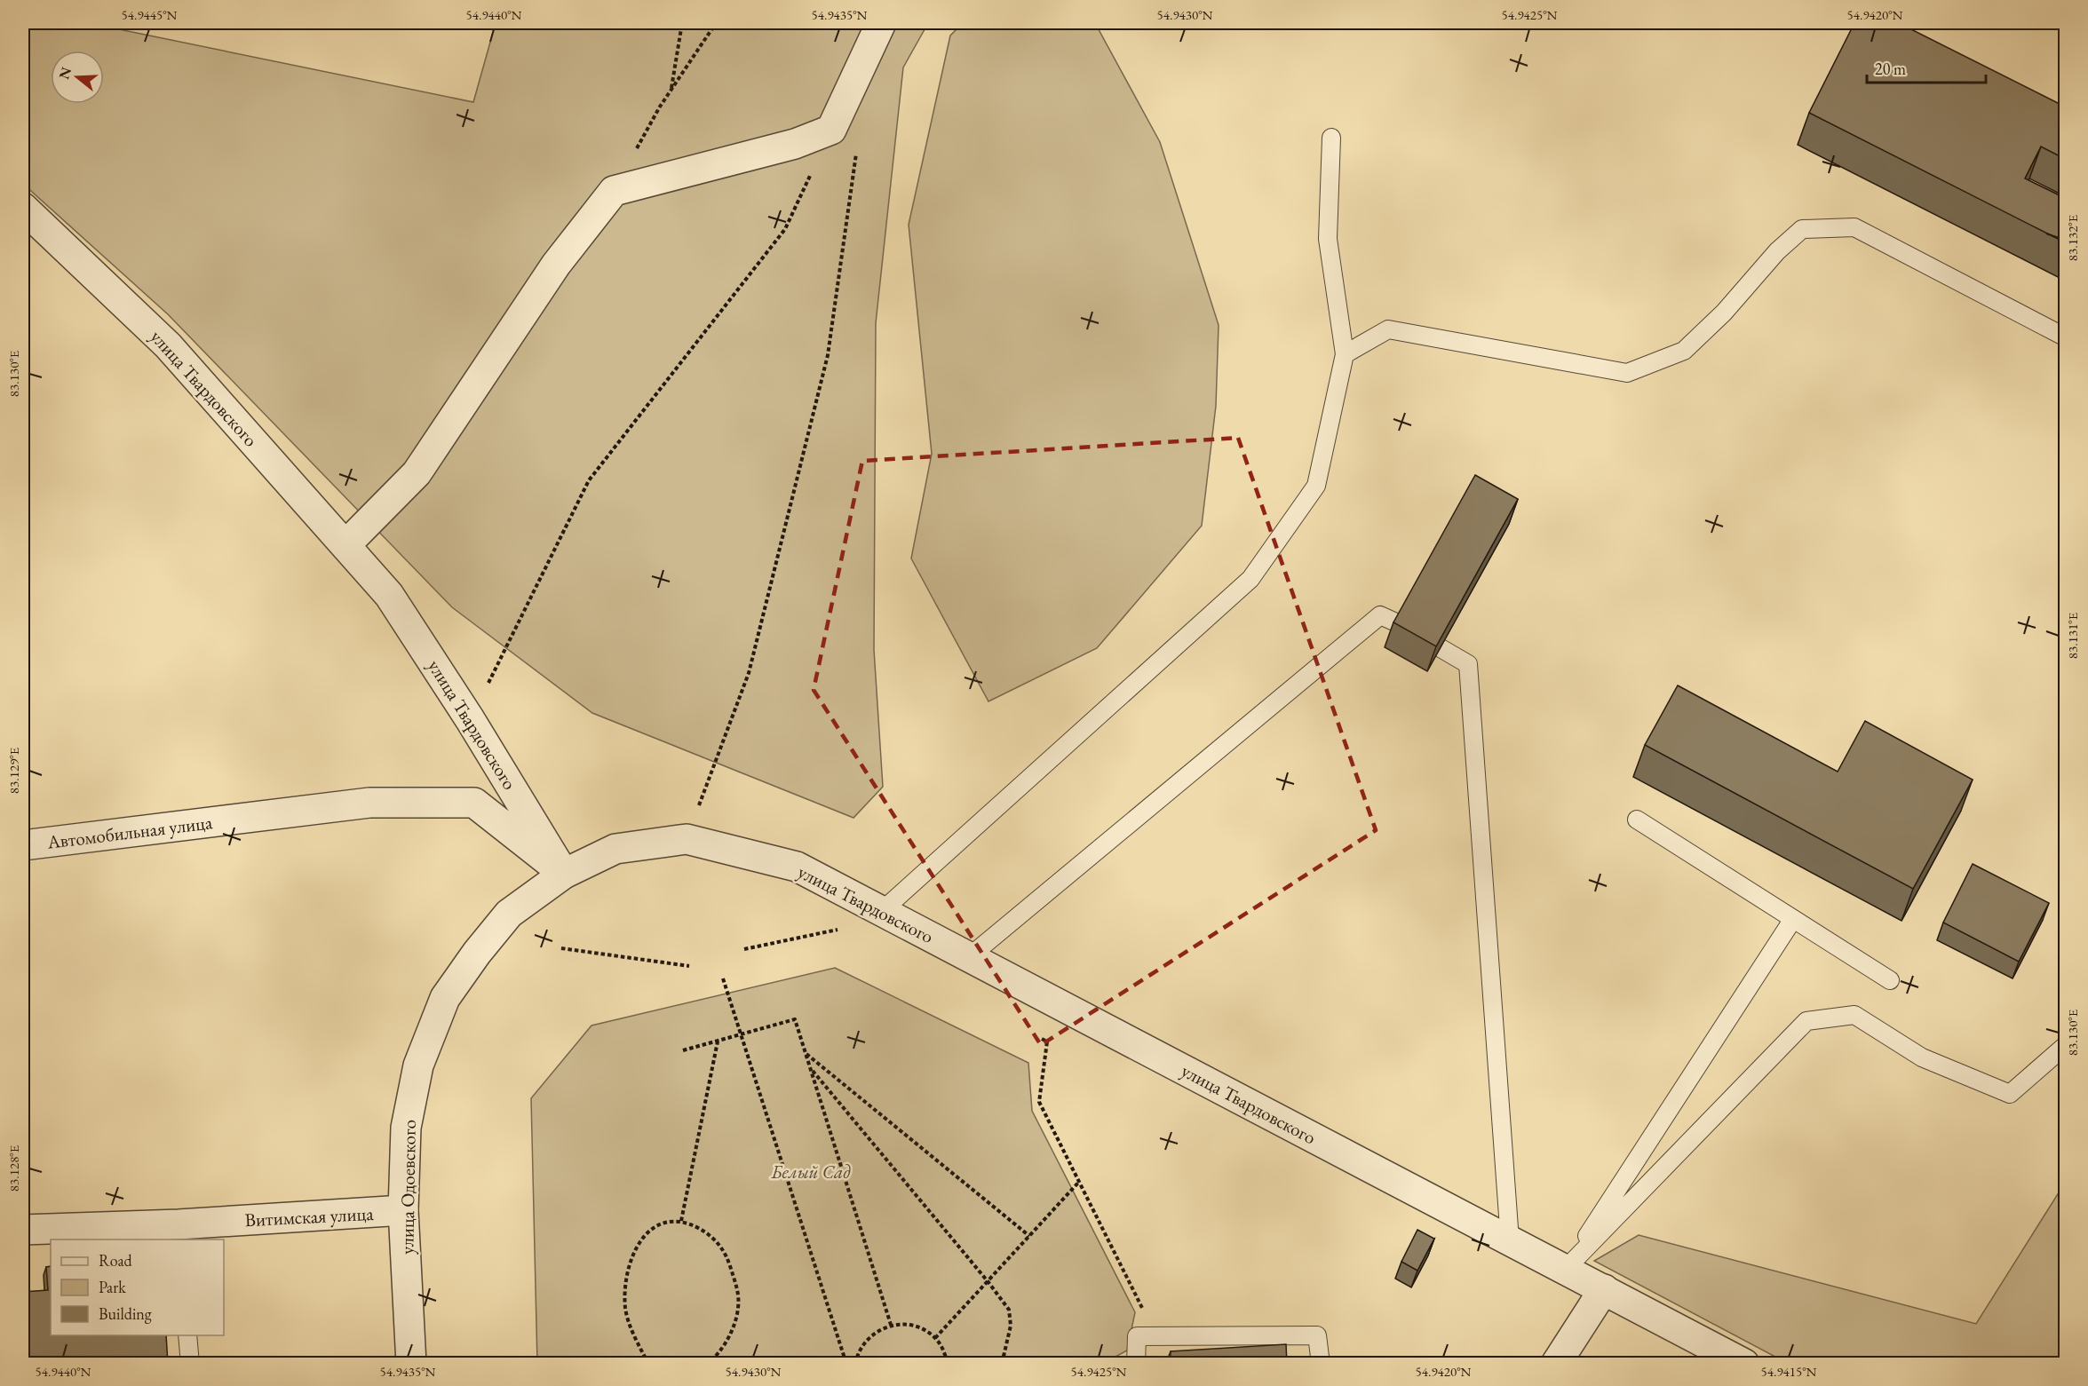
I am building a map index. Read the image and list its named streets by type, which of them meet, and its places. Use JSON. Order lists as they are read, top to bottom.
{
  "streets": {
    "street": [
      "улица Твардовского",
      "Автомобильная улица",
      "улица Одоевского",
      "Витимская улица"
    ]
  },
  "crossings": [
    ["улица Твардовского", "Автомобильная улица"],
    ["улица Твардовского", "улица Одоевского"],
    ["Автомобильная улица", "улица Одоевского"],
    ["улица Одоевского", "Витимская улица"]
  ],
  "parks": ["Белый Сад"],
  "legend": ["Road", "Park", "Building"],
  "scale_bar": "20 m",
  "north": "left",
  "coordinates": [
    "54.9445°N",
    "54.9440°N",
    "54.9435°N",
    "54.9430°N",
    "54.9425°N",
    "54.9420°N",
    "83.132°E",
    "83.130°E",
    "83.131°E",
    "83.129°E",
    "83.128°E",
    "54.9415°N"
  ]
}
